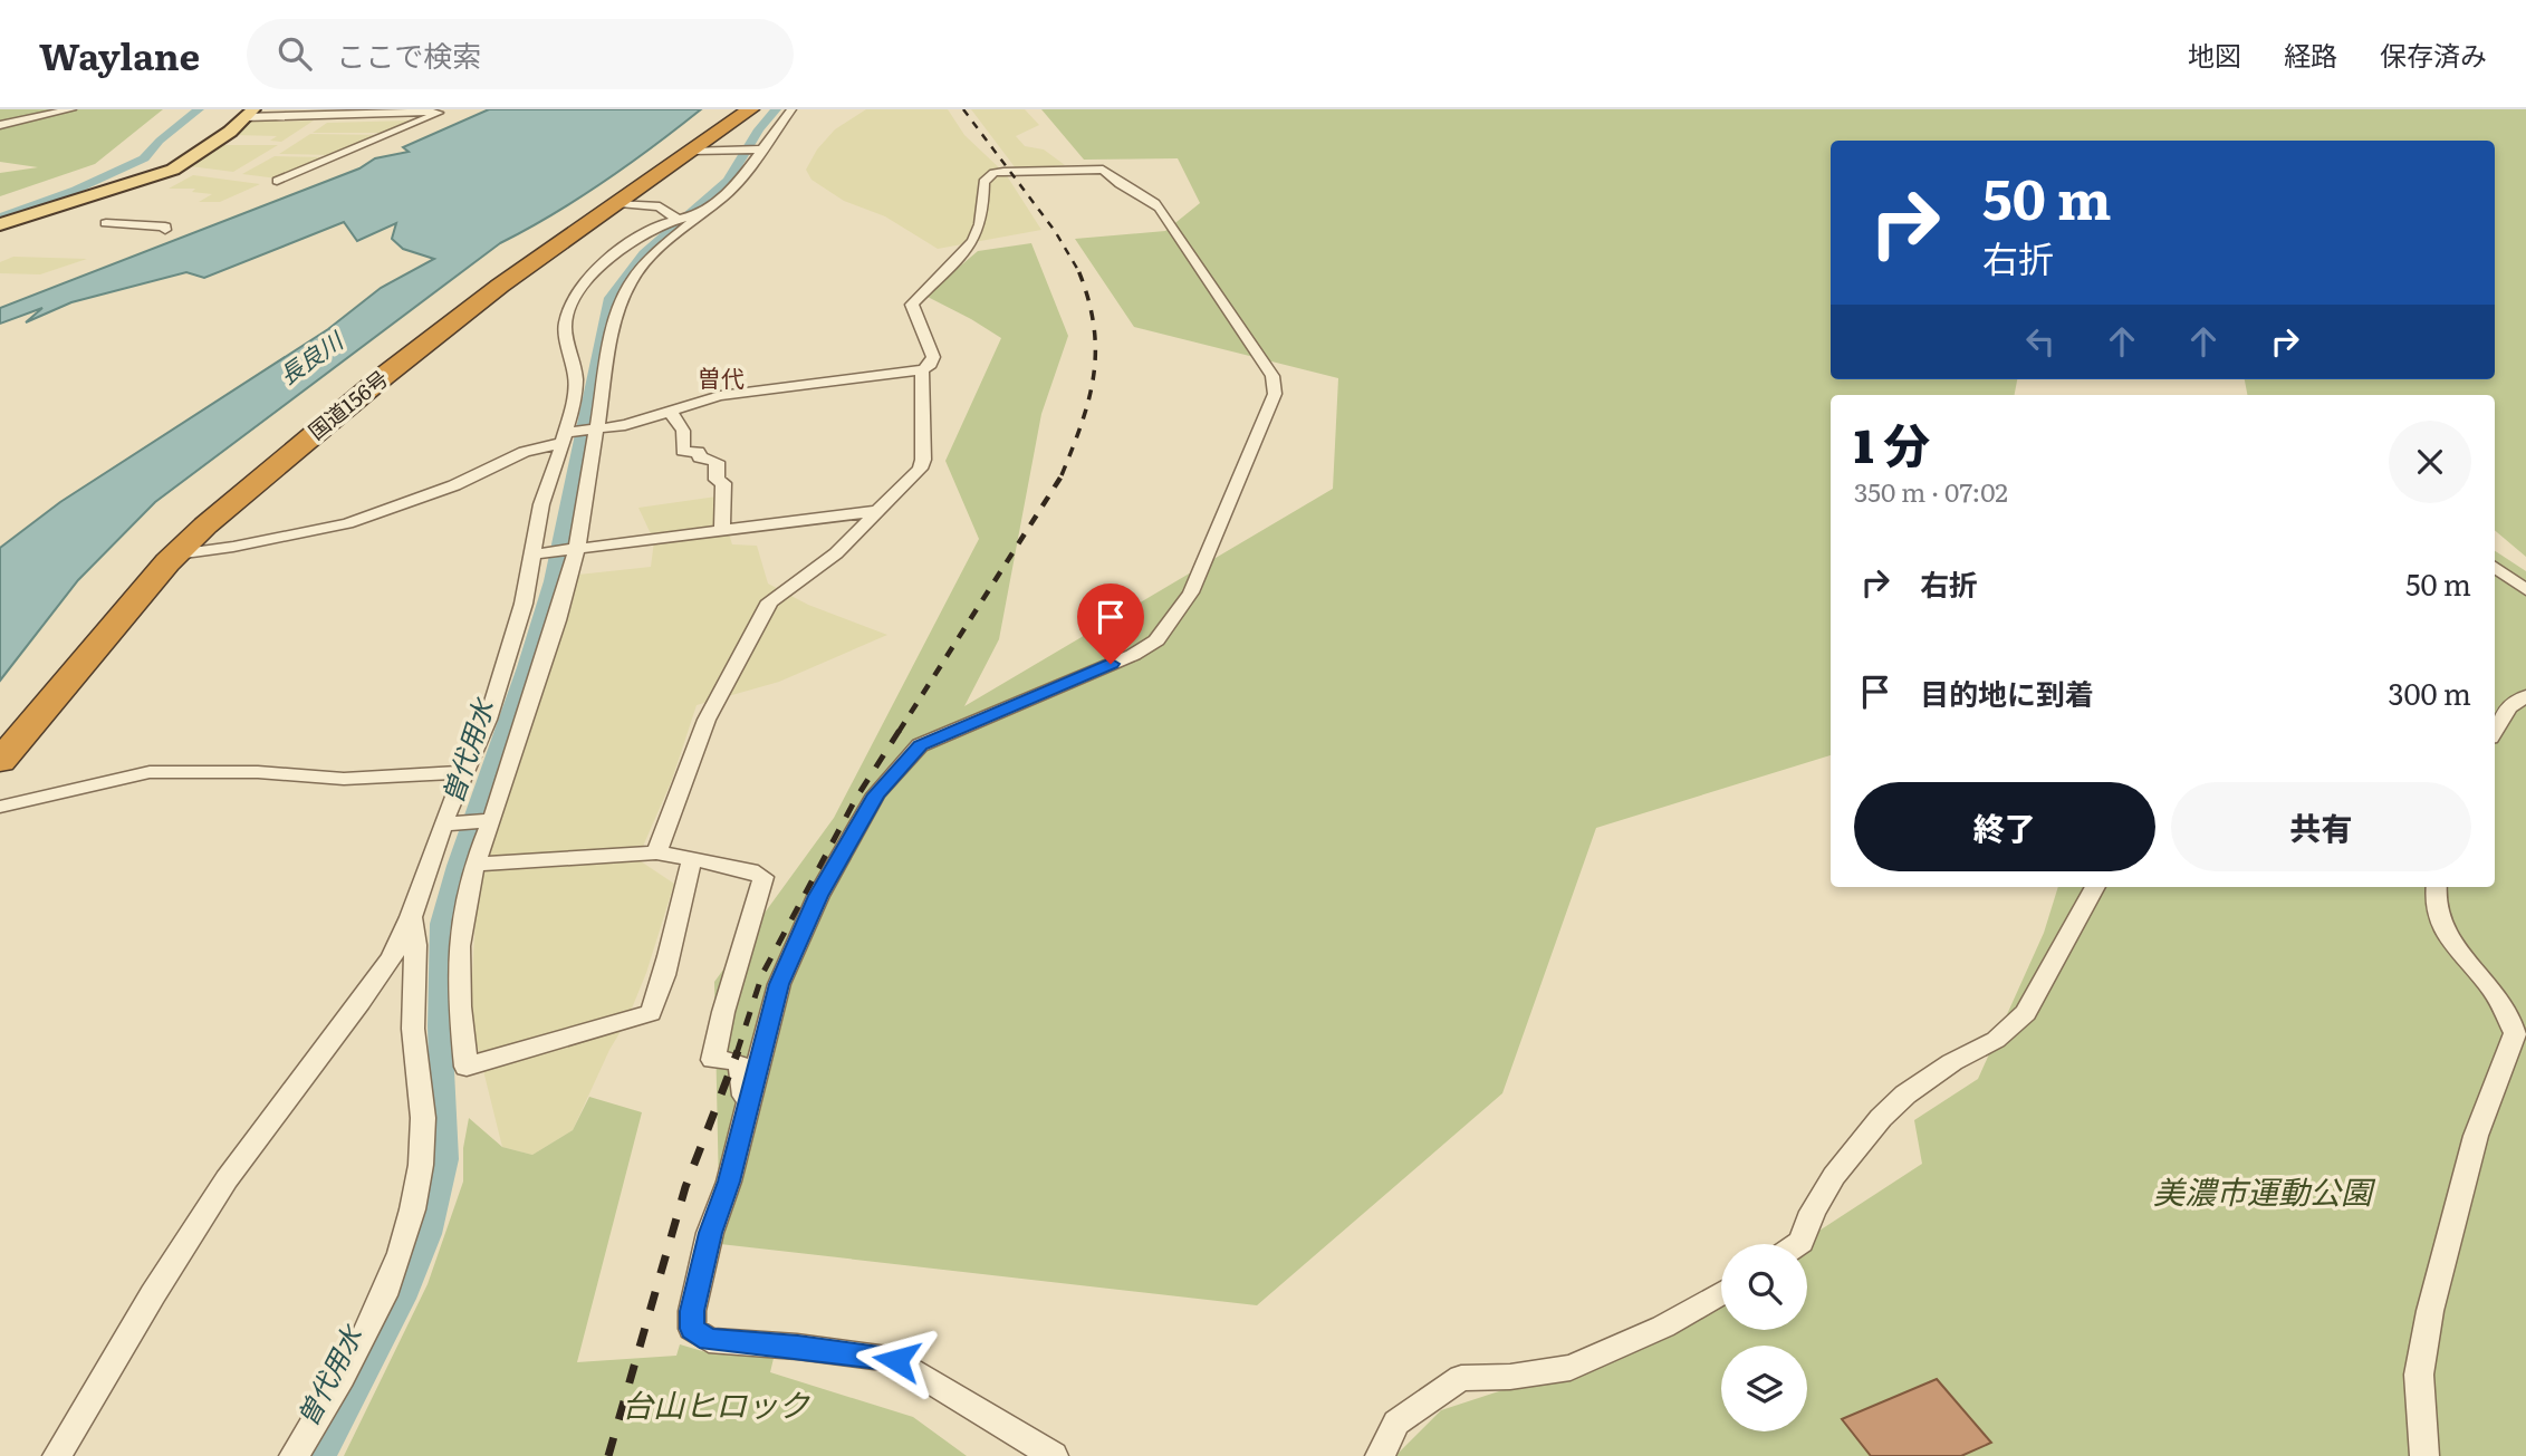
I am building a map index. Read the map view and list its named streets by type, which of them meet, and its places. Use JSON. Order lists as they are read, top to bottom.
{
  "streets": {
    "highway": ["国道156号"]
  },
  "districts": ["曽代"],
  "water": ["長良川", "曽代用水"],
  "parks": ["美濃市運動公園", "台山ヒロック"],
  "page": {
    "header": "Waylane",
    "search": "ここで検索",
    "nav": ["地図", "経路", "保存済み"],
    "turn": ["50 m", "右折"],
    "heading": ["1 分", "350 m · 07:02"],
    "list": [
      {
        "name": "右折",
        "value": "50 m"
      },
      {
        "name": "目的地に到着",
        "value": "300 m"
      }
    ],
    "buttons": ["終了", "共有"]
  }
}
